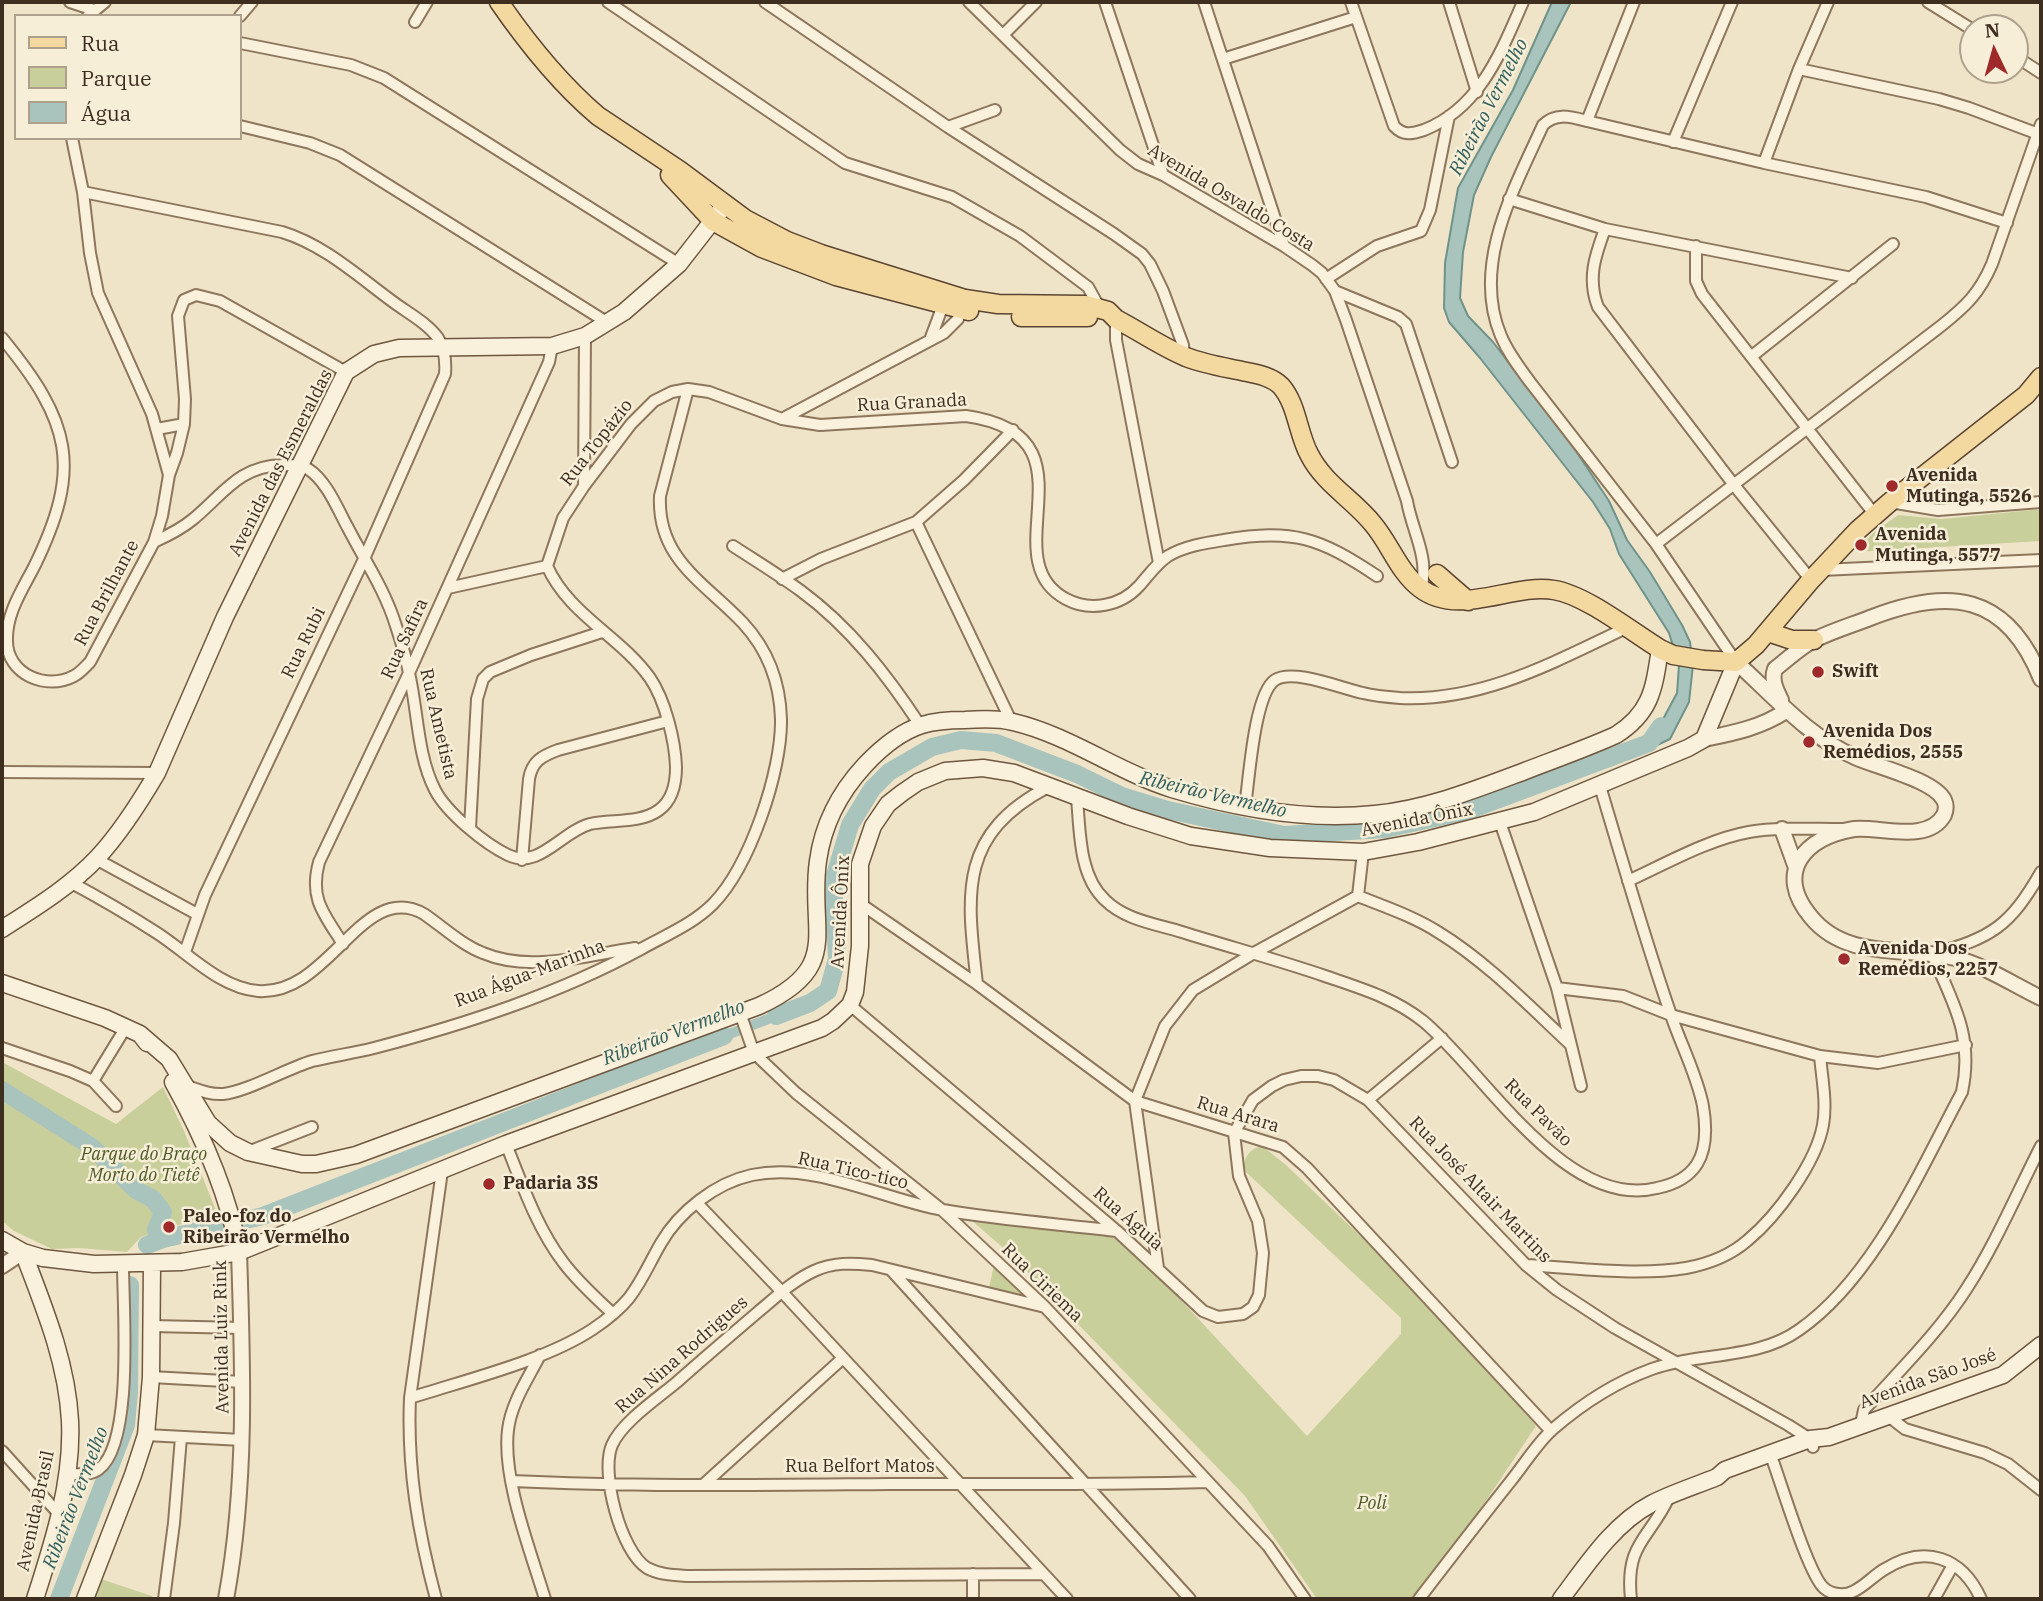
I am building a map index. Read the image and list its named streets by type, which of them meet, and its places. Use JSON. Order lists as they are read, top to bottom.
{
  "streets": {
    "main road": [
      "Avenida das Esmeraldas",
      "Avenida Ônix",
      "Avenida Luiz Rink",
      "Avenida São José",
      "Avenida Brasil"
    ],
    "street": [
      "Avenida Osvaldo Costa",
      "Rua Granada",
      "Rua Topázio",
      "Rua Brilhante",
      "Rua Safira",
      "Rua Rubi",
      "Rua Ametista",
      "Rua Água-Marinha",
      "Rua Pavão",
      "Rua Arara",
      "Rua Tico-tico",
      "Rua José Altair Martins",
      "Rua Águia",
      "Rua Ciriema",
      "Rua Nina Rodrigues",
      "Rua Belfort Matos"
    ]
  },
  "crossings": [
    ["Rua Topázio", "Rua Água-Marinha"],
    ["Avenida das Esmeraldas", "Rua Brilhante"],
    ["Avenida das Esmeraldas", "Rua Safira"],
    ["Avenida das Esmeraldas", "Rua Rubi"],
    ["Avenida das Esmeraldas", "Rua Ametista"],
    ["Rua Safira", "Rua Ametista"],
    ["Rua Rubi", "Rua Ametista"],
    ["Avenida Ônix", "Rua Água-Marinha"],
    ["Avenida Ônix", "Rua Pavão"],
    ["Avenida Ônix", "Rua Arara"],
    ["Avenida Ônix", "Rua Águia"],
    ["Avenida Ônix", "Rua Ciriema"],
    ["Rua Arara", "Rua José Altair Martins"],
    ["Rua Arara", "Rua Águia"],
    ["Rua Tico-tico", "Rua Águia"],
    ["Rua Tico-tico", "Rua Ciriema"],
    ["Rua José Altair Martins", "Rua Águia"],
    ["Rua José Altair Martins", "Avenida São José"],
    ["Rua Ciriema", "Rua Nina Rodrigues"],
    ["Rua Ciriema", "Rua Belfort Matos"],
    ["Rua Nina Rodrigues", "Rua Belfort Matos"]
  ],
  "water": ["Ribeirão Vermelho"],
  "parks": ["Parque do Braço Morto do Tietê", "Poli"],
  "places": [
    "Avenida Mutinga, 5526",
    "Avenida Mutinga, 5577",
    "Swift",
    "Avenida Dos Remédios, 2555",
    "Avenida Dos Remédios, 2257",
    "Padaria 3S",
    "Paleo-foz do Ribeirão Vermelho"
  ],
  "legend": ["Rua", "Parque", "Água"],
  "north": "top"
}
